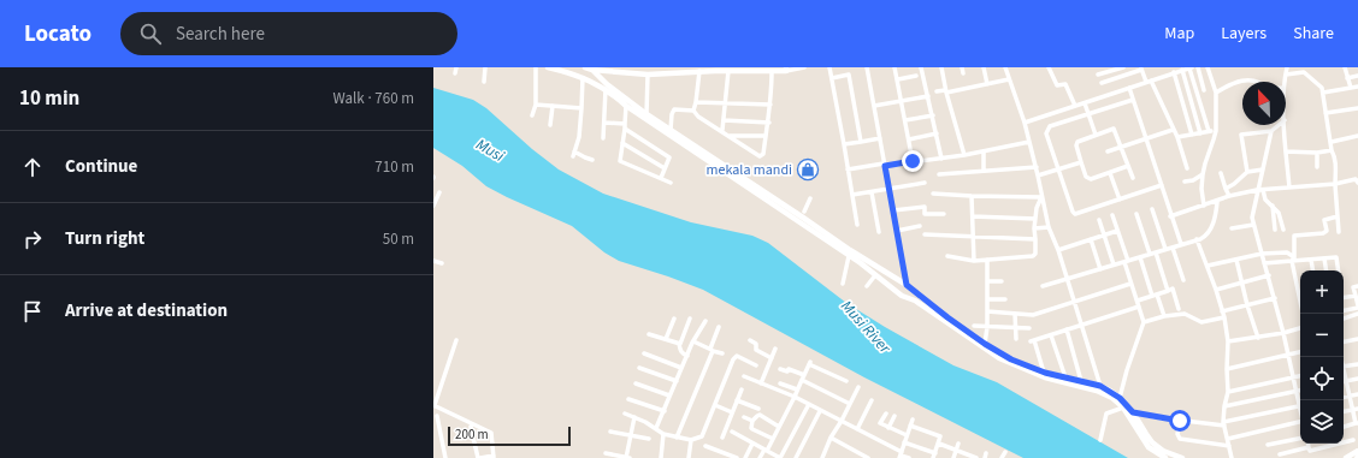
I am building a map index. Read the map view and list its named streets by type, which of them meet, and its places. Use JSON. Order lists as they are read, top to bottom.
{
  "water": ["Musi", "Musi River"],
  "places": {
    "shop": ["mekala mandi"]
  },
  "scale_bar": "200 m",
  "north": "top left",
  "page": {
    "header": "Locato",
    "search": "Search here",
    "nav": ["Map", "Layers", "Share"],
    "heading": ["10 min", "Walk · 760 m"],
    "list": [
      ["Continue", "710 m"],
      ["Turn right", "50 m"],
      "Arrive at destination"
    ],
    "map_buttons": ["+", "−"],
    "scale": "200 m"
  }
}
